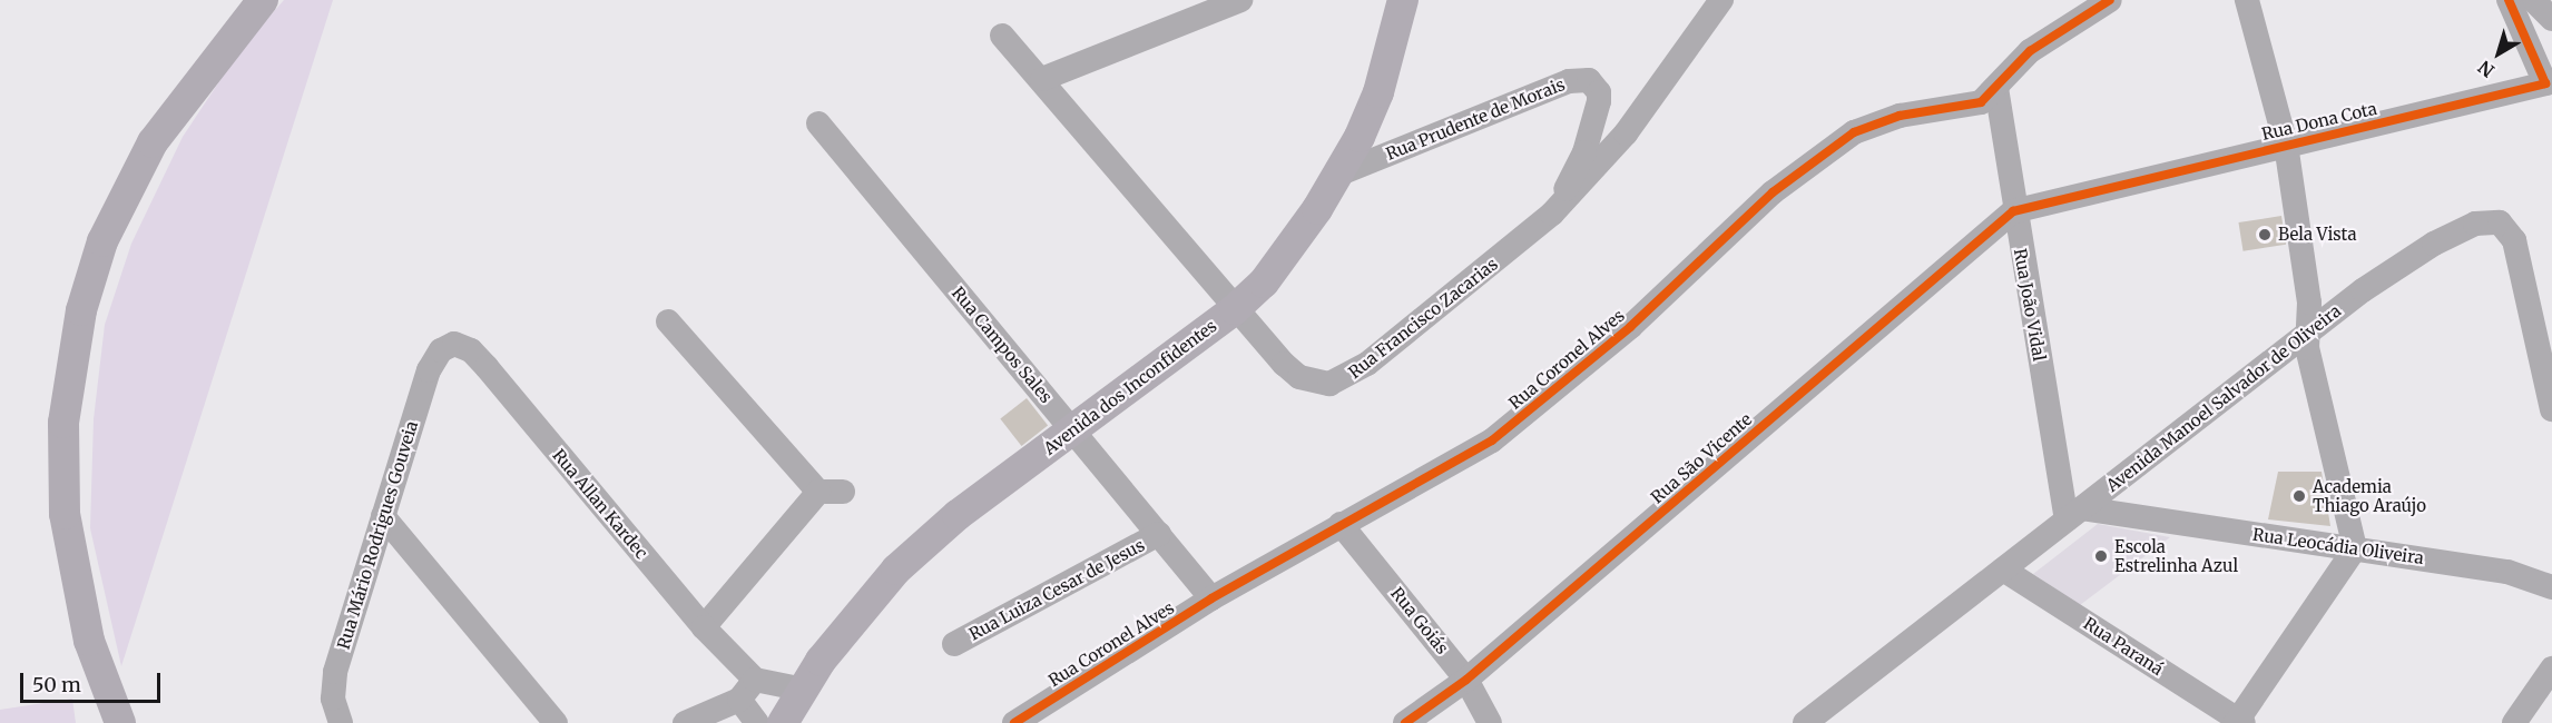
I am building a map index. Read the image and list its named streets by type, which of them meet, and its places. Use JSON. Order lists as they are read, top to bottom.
{
  "streets": {
    "main road": ["Avenida dos Inconfidentes"],
    "street": [
      "Rua Prudente de Morais",
      "Rua Dona Cota",
      "Rua João Vidal",
      "Rua Francisco Zacarias",
      "Rua Campos Sales",
      "Rua Coronel Alves",
      "Avenida Manoel Salvador de Oliveira",
      "Rua São Vicente",
      "Rua Allan Kardec",
      "Rua Mário Rodrigues Gouveia",
      "Rua Leocádia Oliveira",
      "Rua Luiza Cesar de Jesus",
      "Rua Goiás",
      "Rua Paraná"
    ]
  },
  "crossings": [
    ["Rua Prudente de Morais", "Rua Francisco Zacarias"],
    ["Rua Prudente de Morais", "Avenida dos Inconfidentes"],
    ["Rua Dona Cota", "Rua João Vidal"],
    ["Rua Dona Cota", "Rua São Vicente"],
    ["Rua João Vidal", "Rua Coronel Alves"],
    ["Rua João Vidal", "Avenida Manoel Salvador de Oliveira"],
    ["Rua João Vidal", "Rua São Vicente"],
    ["Rua João Vidal", "Rua Leocádia Oliveira"],
    ["Rua Francisco Zacarias", "Avenida dos Inconfidentes"],
    ["Rua Campos Sales", "Rua Coronel Alves"],
    ["Rua Campos Sales", "Avenida dos Inconfidentes"],
    ["Rua Campos Sales", "Rua Luiza Cesar de Jesus"],
    ["Rua Coronel Alves", "Rua Goiás"],
    ["Avenida Manoel Salvador de Oliveira", "Rua Leocádia Oliveira"],
    ["Avenida Manoel Salvador de Oliveira", "Rua Paraná"],
    ["Rua São Vicente", "Rua Goiás"],
    ["Rua Allan Kardec", "Rua Mário Rodrigues Gouveia"]
  ],
  "places": ["Bela Vista", "Academia Thiago Araújo", "Escola Estrelinha Azul"],
  "scale_bar": "50 m",
  "north": "bottom left"
}
